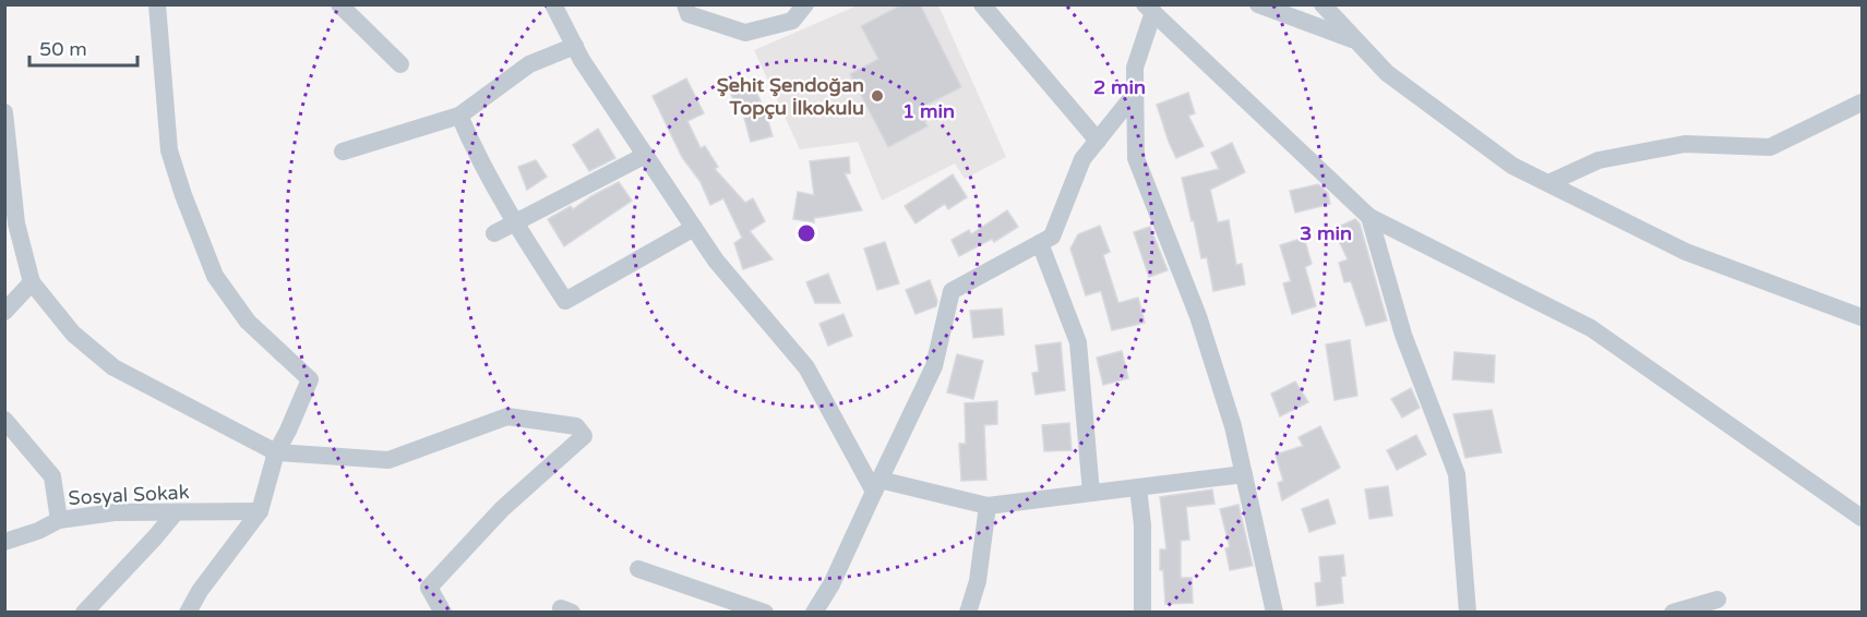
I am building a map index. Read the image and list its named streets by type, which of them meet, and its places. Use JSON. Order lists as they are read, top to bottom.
{
  "streets": {
    "street": ["Sosyal Sokak"]
  },
  "places": ["Şehit Şendoğan Topçu İlkokulu"],
  "scale_bar": "50 m",
  "rings": ["2 min", "1 min", "3 min"]
}
